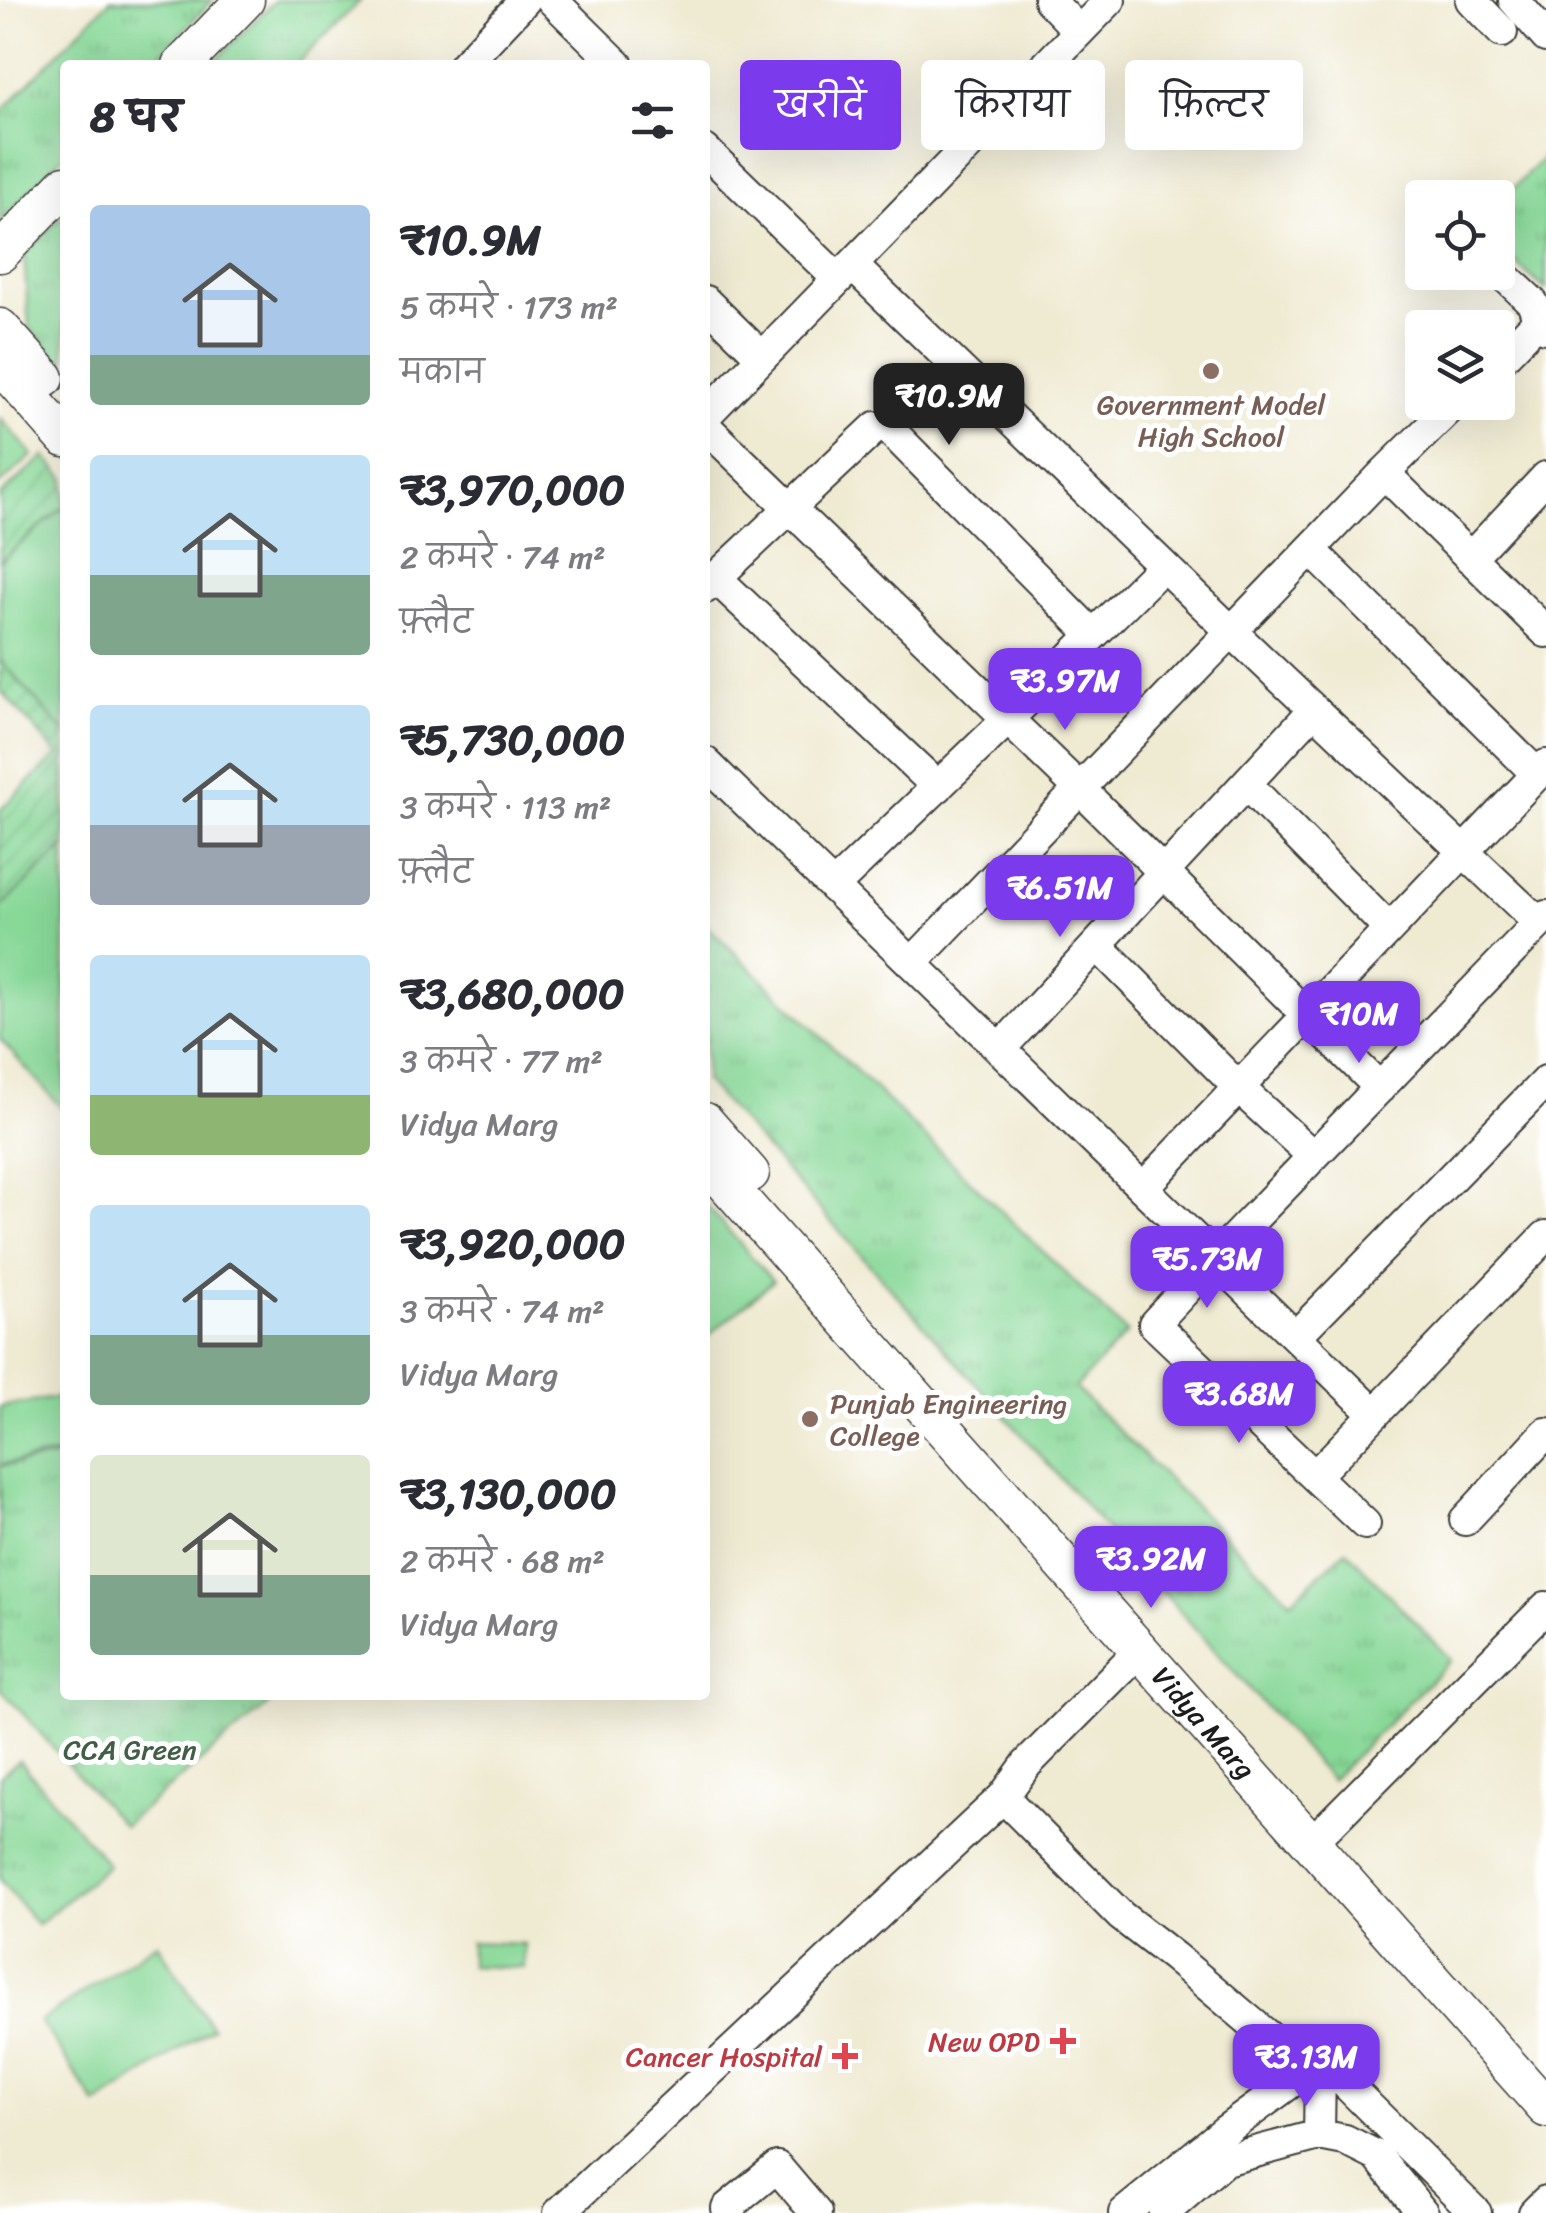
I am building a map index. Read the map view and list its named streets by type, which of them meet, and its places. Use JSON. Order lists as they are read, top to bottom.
{
  "streets": {
    "main road": ["Vidya Marg"]
  },
  "parks": ["CCA Green"],
  "places": {
    "other": ["Government Model High School", "Punjab Engineering College"],
    "health": ["New OPD", "Cancer Hospital"]
  },
  "page": {
    "chip": ["खरीदें", "किराया", "फ़िल्टर"],
    "heading": "8 घर",
    "list": [
      {
        "name": "₹10.9M",
        "note": "5 कमरे · 173 m² · मकान"
      },
      {
        "name": "₹3,970,000",
        "note": "2 कमरे · 74 m² · फ़्लैट"
      },
      {
        "name": "₹5,730,000",
        "note": "3 कमरे · 113 m² · फ़्लैट"
      },
      {
        "name": "₹3,680,000",
        "note": "3 कमरे · 77 m² · Vidya Marg"
      },
      {
        "name": "₹3,920,000",
        "note": "3 कमरे · 74 m² · Vidya Marg"
      },
      {
        "name": "₹3,130,000",
        "note": "2 कमरे · 68 m² · Vidya Marg"
      }
    ],
    "price": [
      "₹10.9M",
      "₹3.97M",
      "₹6.51M",
      "₹10M",
      "₹5.73M",
      "₹3.68M",
      "₹3.92M",
      "₹3.13M"
    ]
  }
}
